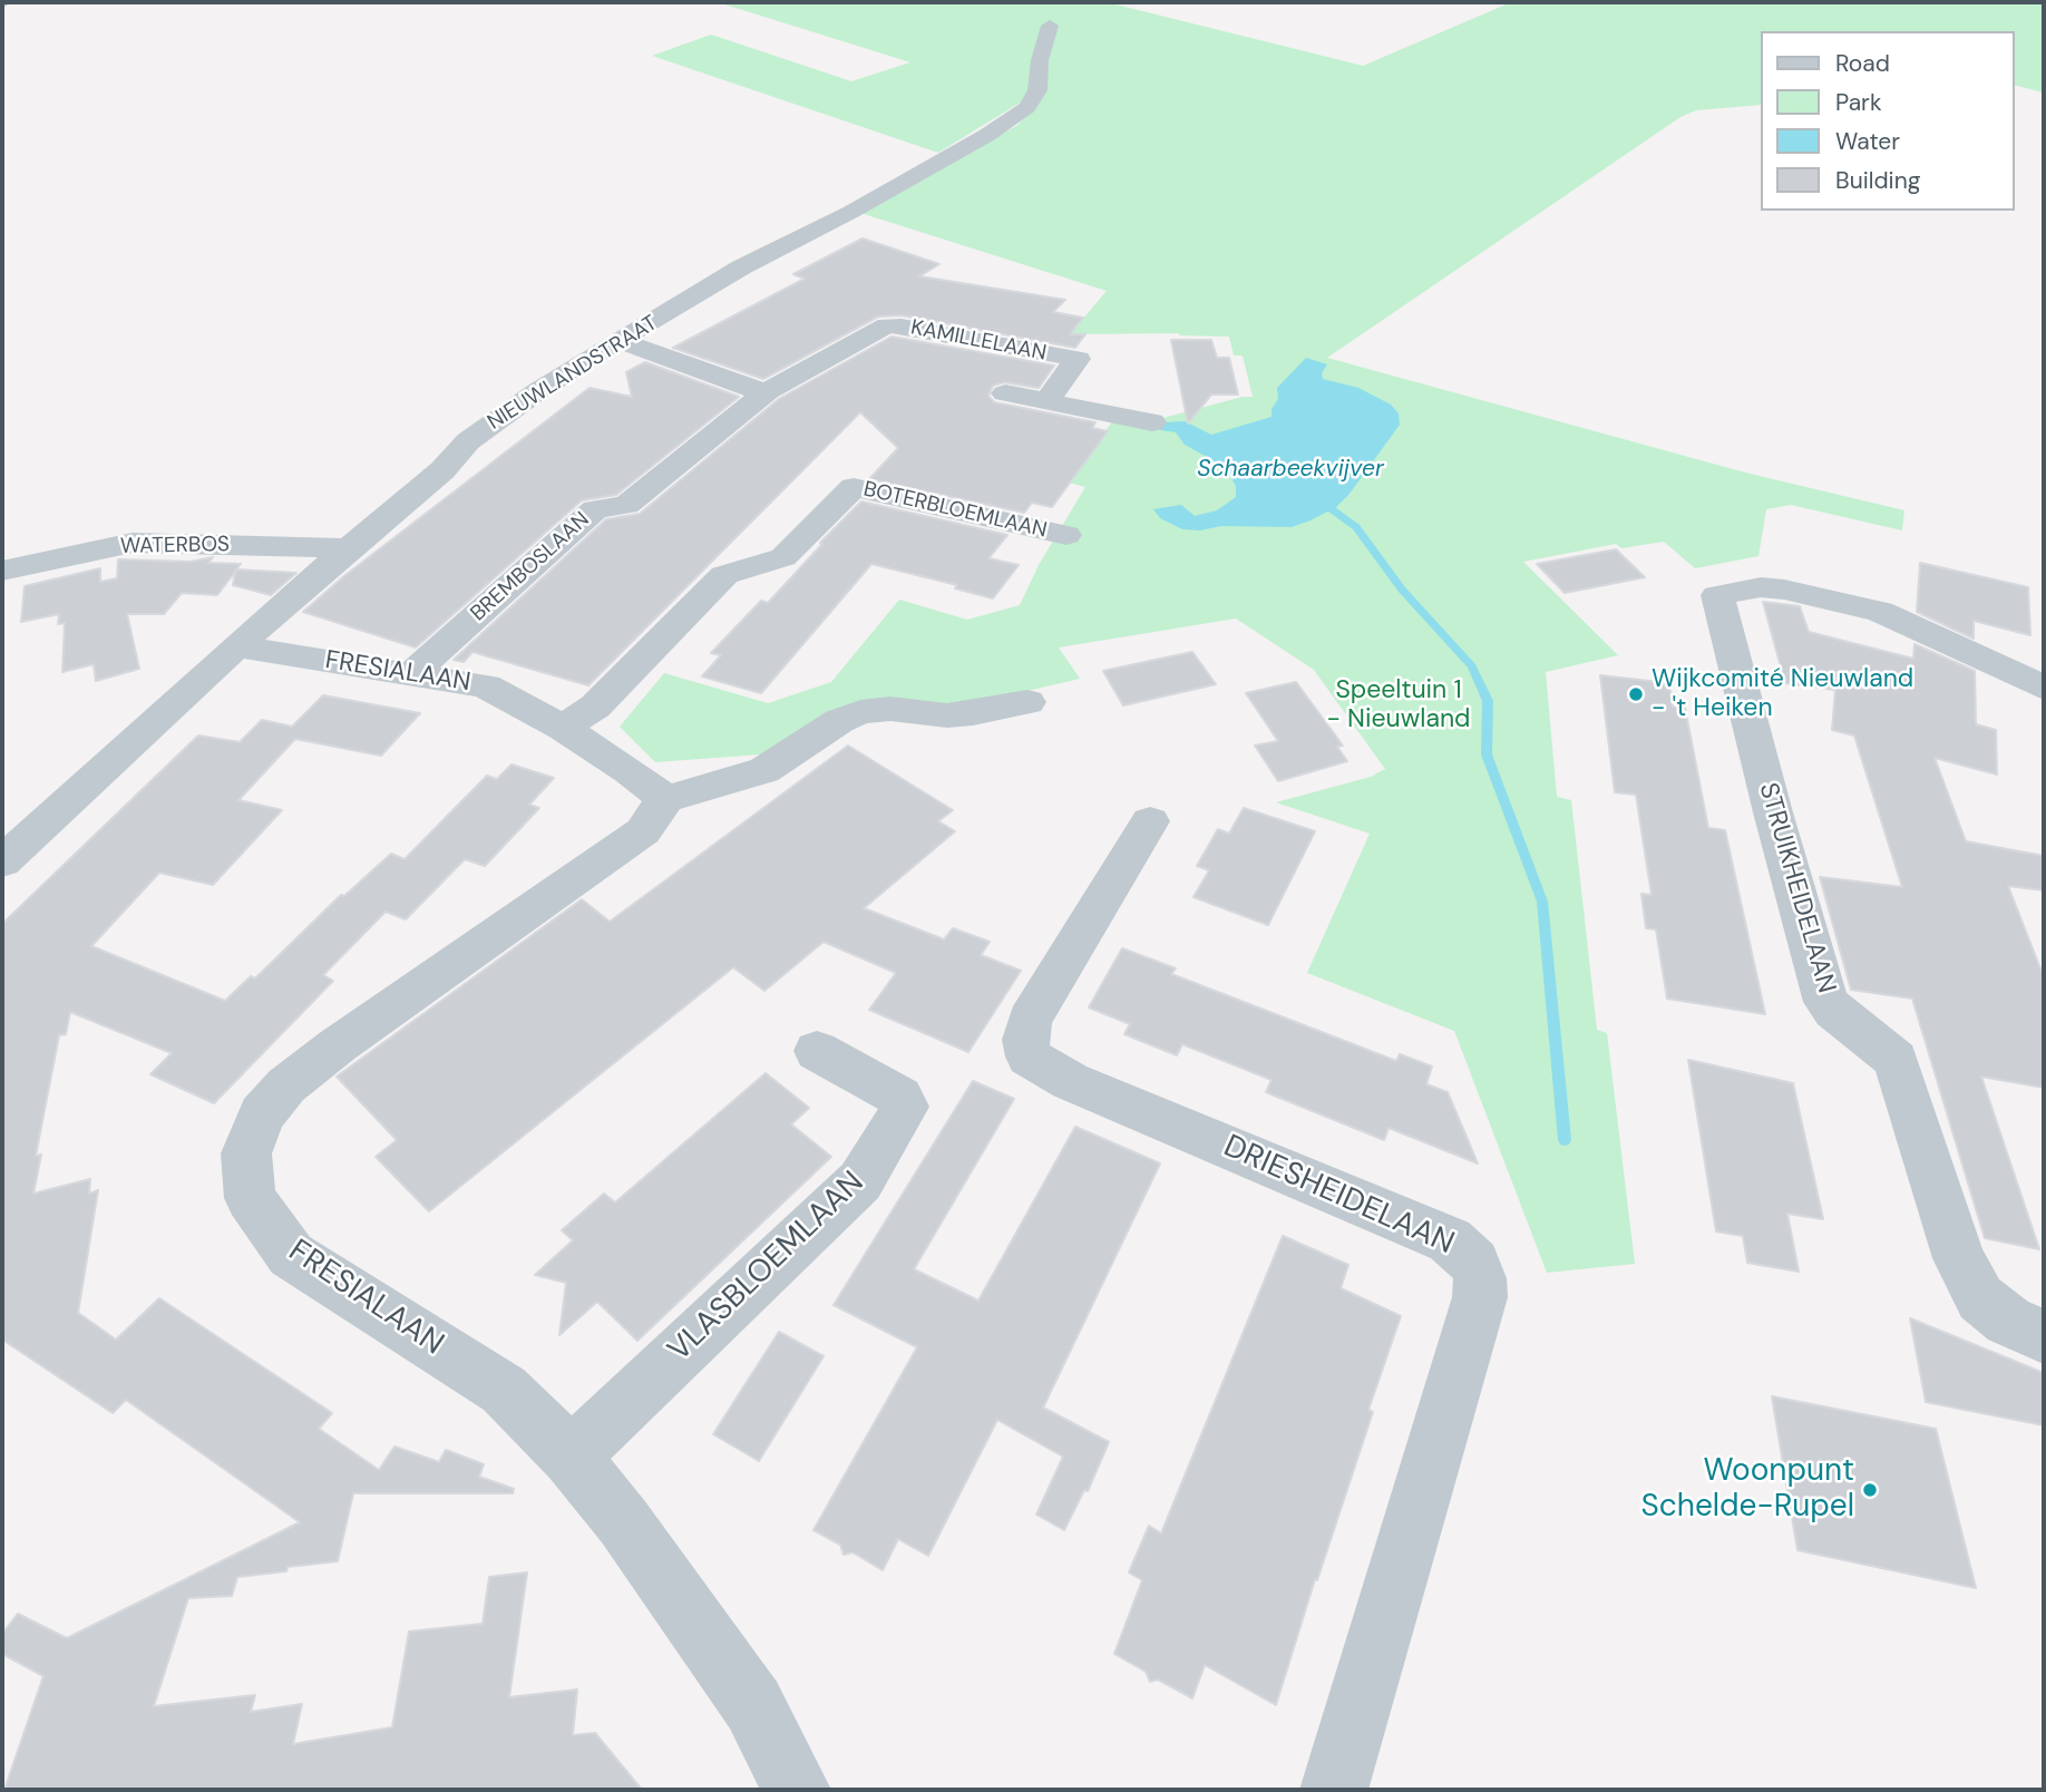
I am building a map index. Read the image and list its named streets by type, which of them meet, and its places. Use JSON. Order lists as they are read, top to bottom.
{
  "streets": {
    "street": [
      "KAMILLELAAN",
      "NIEUWLANDSTRAAT",
      "BOTERBLOEMLAAN",
      "WATERBOS",
      "BREMBOSLAAN",
      "FRESIALAAN",
      "STRUIKHEIDELAAN",
      "DRIESHEIDELAAN",
      "VLASBLOEMLAAN"
    ]
  },
  "crossings": [
    ["KAMILLELAAN", "BREMBOSLAAN"],
    ["NIEUWLANDSTRAAT", "WATERBOS"],
    ["NIEUWLANDSTRAAT", "FRESIALAAN"],
    ["BOTERBLOEMLAAN", "FRESIALAAN"],
    ["BREMBOSLAAN", "FRESIALAAN"],
    ["FRESIALAAN", "VLASBLOEMLAAN"]
  ],
  "water": ["Schaarbeekvijver"],
  "parks": ["Speeltuin 1 - Nieuwland"],
  "places": ["Wijkcomité Nieuwland - 't Heiken", "Woonpunt Schelde-Rupel"],
  "legend": [
    "Road",
    "Park",
    "Water",
    "Building"
  ]
}
